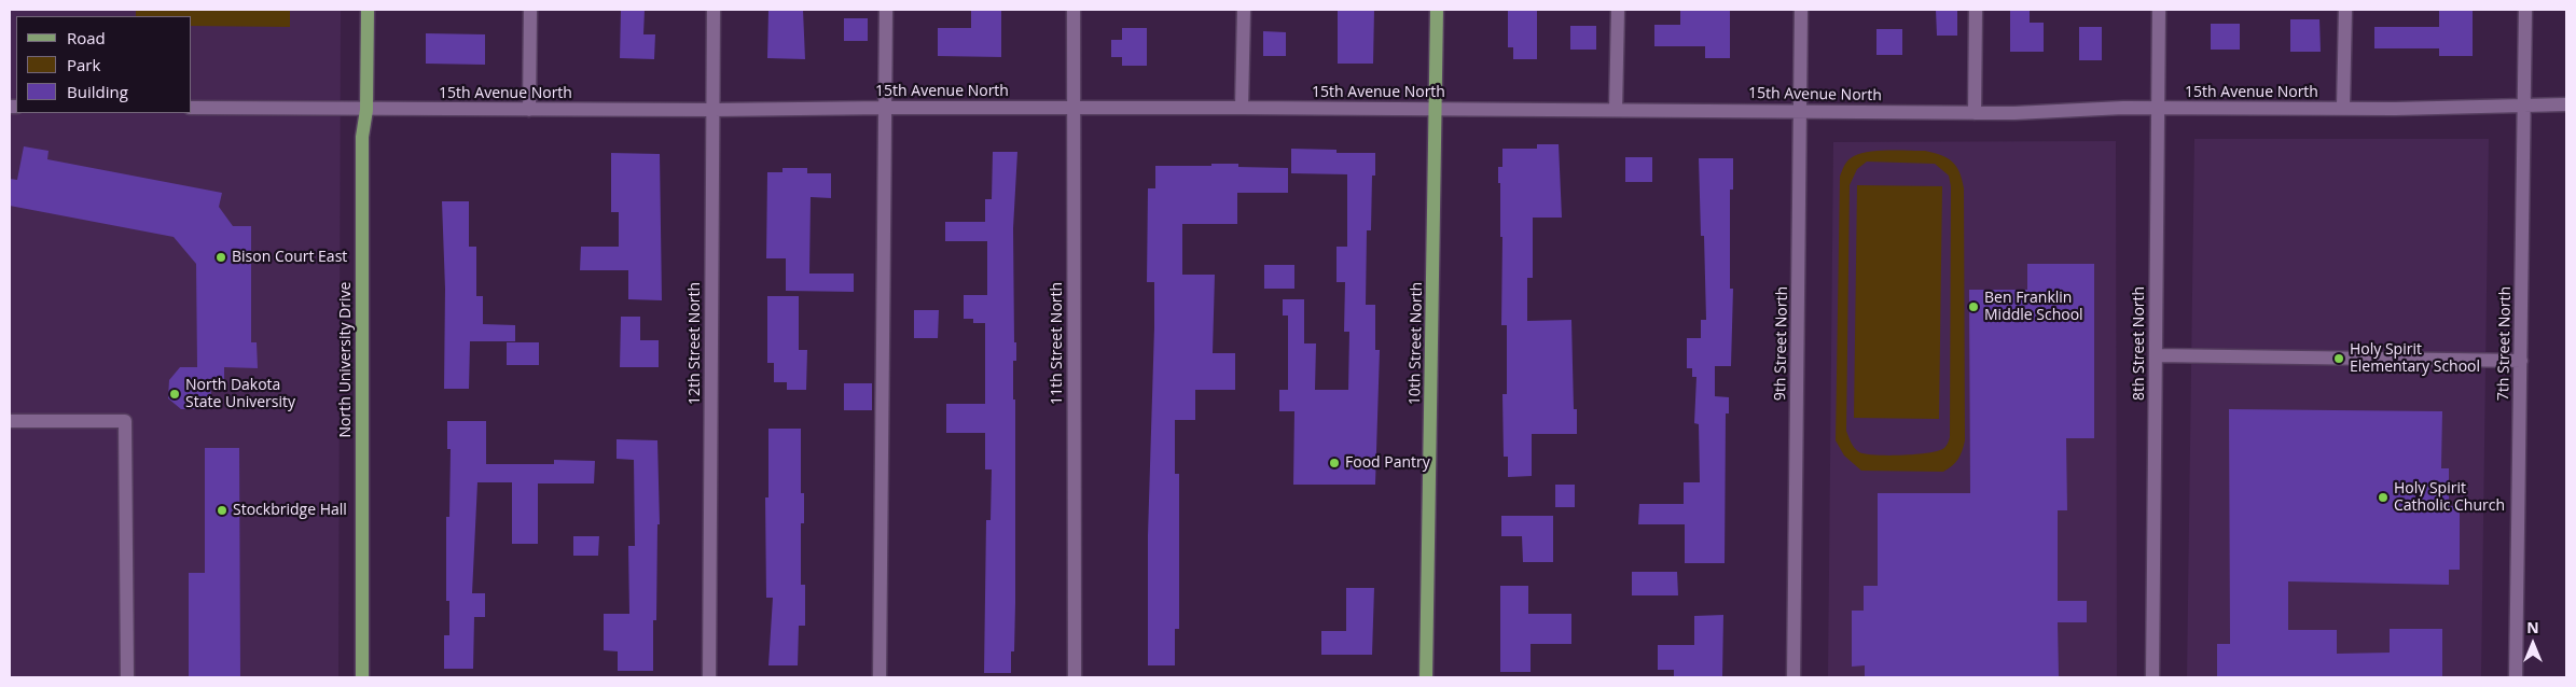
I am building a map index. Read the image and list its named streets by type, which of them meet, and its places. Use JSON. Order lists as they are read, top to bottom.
{
  "streets": {
    "main road": ["10th Street North", "North University Drive"],
    "street": [
      "15th Avenue North",
      "12th Street North",
      "11th Street North",
      "9th Street North",
      "8th Street North",
      "7th Street North"
    ]
  },
  "crossings": [
    ["15th Avenue North", "12th Street North"],
    ["15th Avenue North", "11th Street North"],
    ["15th Avenue North", "10th Street North"],
    ["15th Avenue North", "9th Street North"],
    ["15th Avenue North", "8th Street North"],
    ["15th Avenue North", "7th Street North"],
    ["15th Avenue North", "North University Drive"]
  ],
  "places": [
    "Bison Court East",
    "Ben Franklin Middle School",
    "Holy Spirit Elementary School",
    "North Dakota State University",
    "Food Pantry",
    "Holy Spirit Catholic Church",
    "Stockbridge Hall"
  ],
  "legend": ["Road", "Park", "Building"],
  "north": "top"
}
